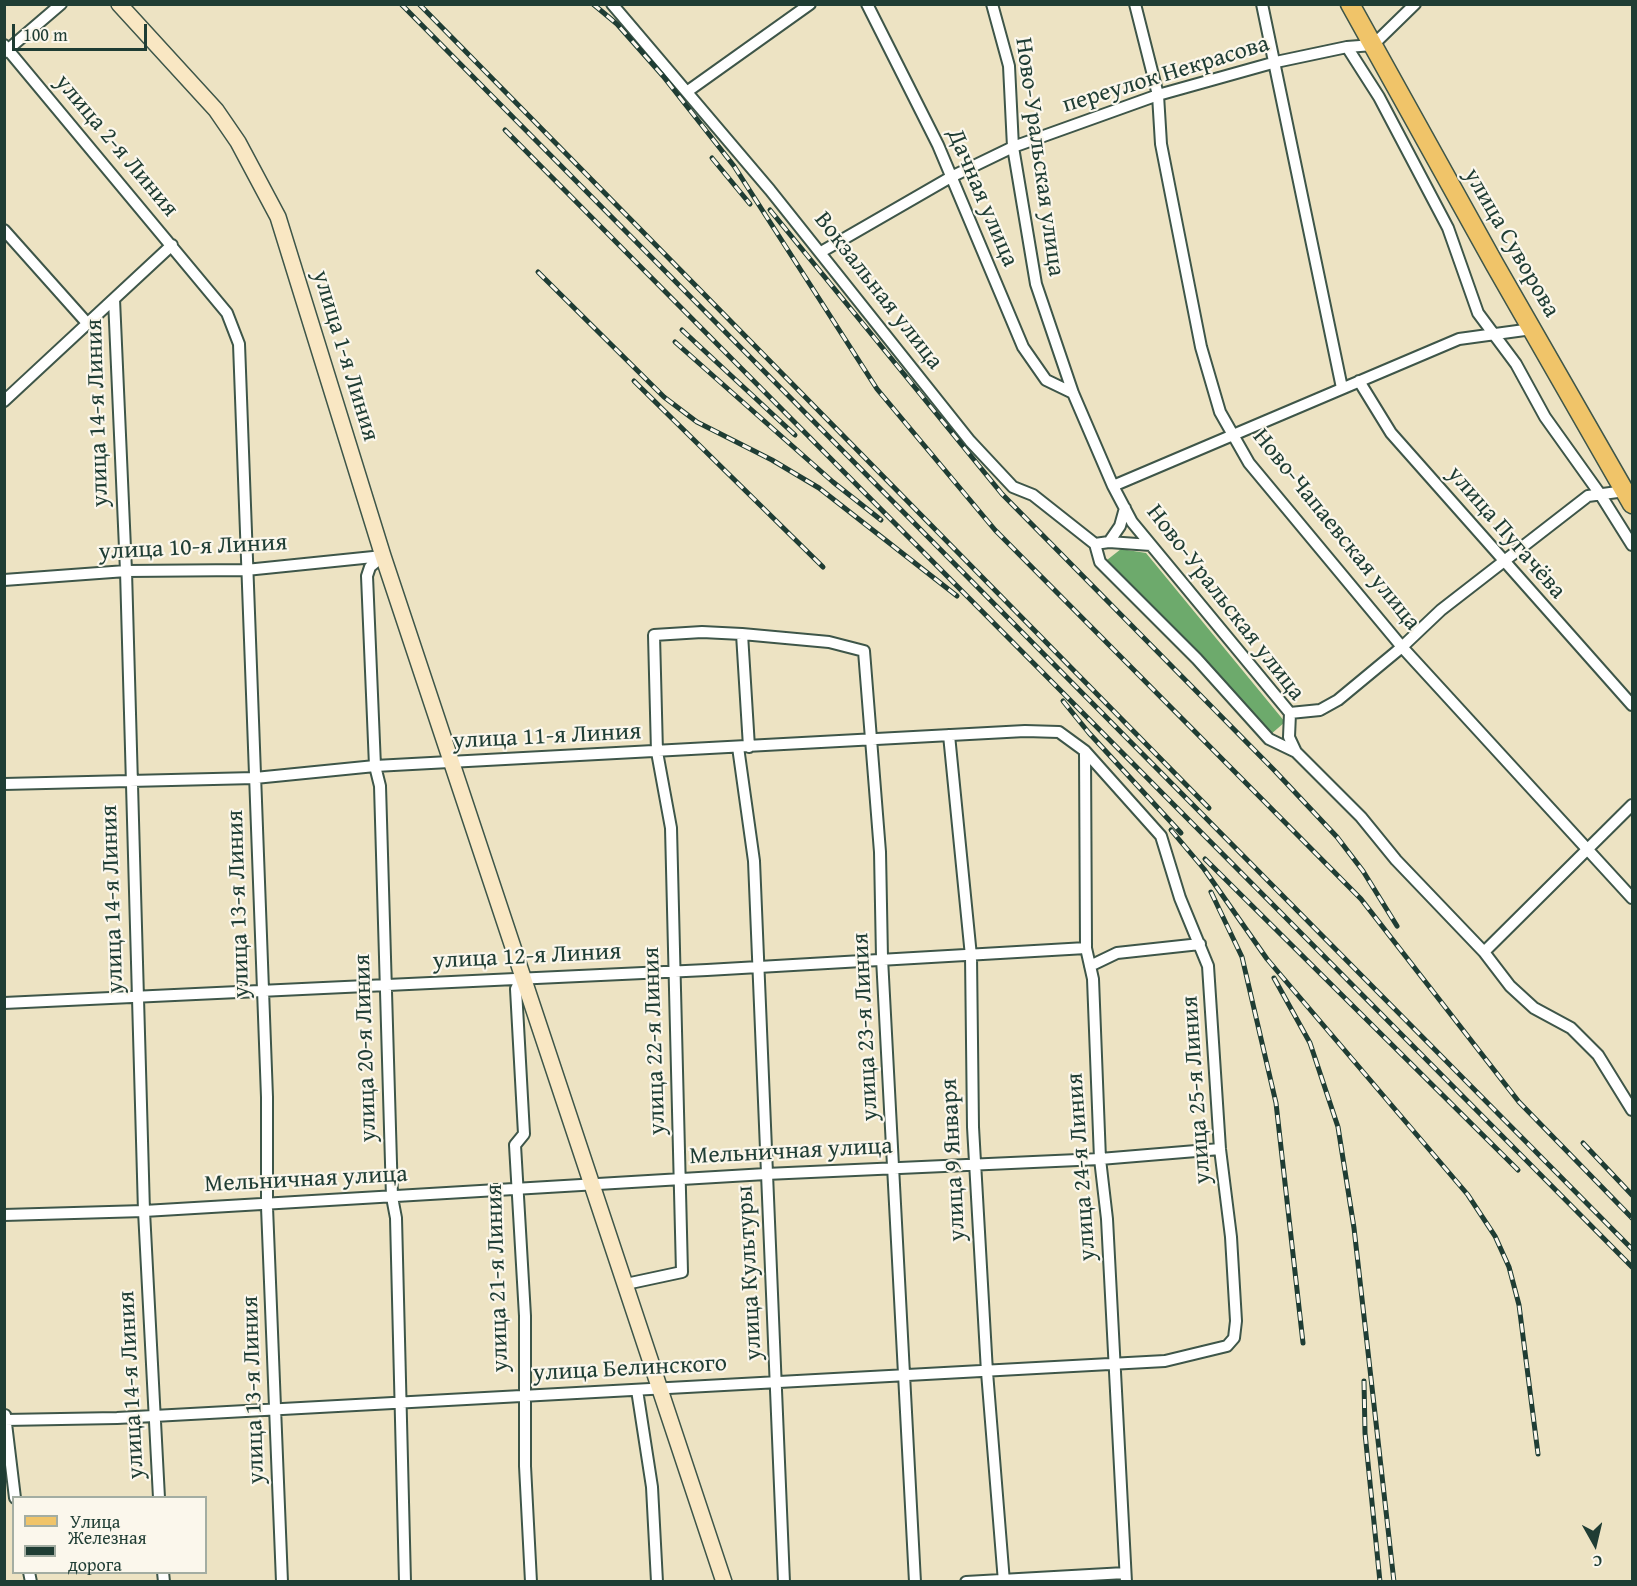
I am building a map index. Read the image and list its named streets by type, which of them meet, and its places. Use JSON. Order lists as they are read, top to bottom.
{
  "streets": {
    "main road": ["улица Суворова", "улица 1-я Линия", "улица 21-я Линия"],
    "street": [
      "переулок Некрасова",
      "улица 2-я Линия",
      "Ново-Уральская улица",
      "Дачная улица",
      "Вокзальная улица",
      "улица 14-я Линия",
      "Ново-Чапаевская улица",
      "улица Пугачёва",
      "улица 10-я Линия",
      "улица 11-я Линия",
      "улица 13-я Линия",
      "улица 12-я Линия",
      "улица 23-я Линия",
      "улица 22-я Линия",
      "улица 20-я Линия",
      "улица 25-я Линия",
      "Мельничная улица",
      "улица 9 Января",
      "улица 24-я Линия",
      "улица Культуры",
      "улица Белинского"
    ]
  },
  "crossings": [
    ["переулок Некрасова", "Ново-Уральская улица"],
    ["переулок Некрасова", "Дачная улица"],
    ["переулок Некрасова", "улица Суворова"],
    ["переулок Некрасова", "Вокзальная улица"],
    ["переулок Некрасова", "Ново-Чапаевская улица"],
    ["улица 2-я Линия", "улица 13-я Линия"],
    ["Ново-Уральская улица", "Дачная улица"],
    ["улица 1-я Линия", "улица 10-я Линия"],
    ["улица 1-я Линия", "улица 11-я Линия"],
    ["улица 1-я Линия", "улица 20-я Линия"],
    ["улица 1-я Линия", "улица 21-я Линия"],
    ["улица 14-я Линия", "улица 10-я Линия"],
    ["улица 14-я Линия", "улица 11-я Линия"],
    ["улица 14-я Линия", "улица 12-я Линия"],
    ["улица 14-я Линия", "Мельничная улица"],
    ["улица 14-я Линия", "улица Белинского"],
    ["улица 10-я Линия", "улица 13-я Линия"],
    ["улица 10-я Линия", "улица 20-я Линия"],
    ["улица 11-я Линия", "улица 13-я Линия"],
    ["улица 11-я Линия", "улица 23-я Линия"],
    ["улица 11-я Линия", "улица 22-я Линия"],
    ["улица 11-я Линия", "улица 20-я Линия"],
    ["улица 11-я Линия", "улица 25-я Линия"],
    ["улица 11-я Линия", "улица 9 Января"],
    ["улица 11-я Линия", "улица 24-я Линия"],
    ["улица 11-я Линия", "улица Культуры"],
    ["улица 11-я Линия", "улица 21-я Линия"],
    ["улица 13-я Линия", "улица 12-я Линия"],
    ["улица 13-я Линия", "Мельничная улица"],
    ["улица 13-я Линия", "улица Белинского"],
    ["улица 12-я Линия", "улица 23-я Линия"],
    ["улица 12-я Линия", "улица 22-я Линия"],
    ["улица 12-я Линия", "улица 20-я Линия"],
    ["улица 12-я Линия", "улица 9 Января"],
    ["улица 12-я Линия", "улица 24-я Линия"],
    ["улица 12-я Линия", "улица Культуры"],
    ["улица 12-я Линия", "улица 21-я Линия"],
    ["улица 23-я Линия", "улица 22-я Линия"],
    ["улица 23-я Линия", "Мельничная улица"],
    ["улица 23-я Линия", "улица Культуры"],
    ["улица 23-я Линия", "улица Белинского"],
    ["улица 22-я Линия", "Мельничная улица"],
    ["улица 22-я Линия", "улица Культуры"],
    ["улица 20-я Линия", "Мельничная улица"],
    ["улица 20-я Линия", "улица Белинского"],
    ["улица 25-я Линия", "Мельничная улица"],
    ["улица 25-я Линия", "улица 24-я Линия"],
    ["улица 25-я Линия", "улица Белинского"],
    ["Мельничная улица", "улица 9 Января"],
    ["Мельничная улица", "улица 24-я Линия"],
    ["Мельничная улица", "улица Культуры"],
    ["Мельничная улица", "улица 21-я Линия"],
    ["улица 9 Января", "улица Белинского"],
    ["улица 24-я Линия", "улица Белинского"],
    ["улица Культуры", "улица Белинского"],
    ["улица 21-я Линия", "улица Белинского"]
  ],
  "legend": ["Улица", "Железная дорога"],
  "scale_bar": "100 m",
  "north": "bottom"
}
